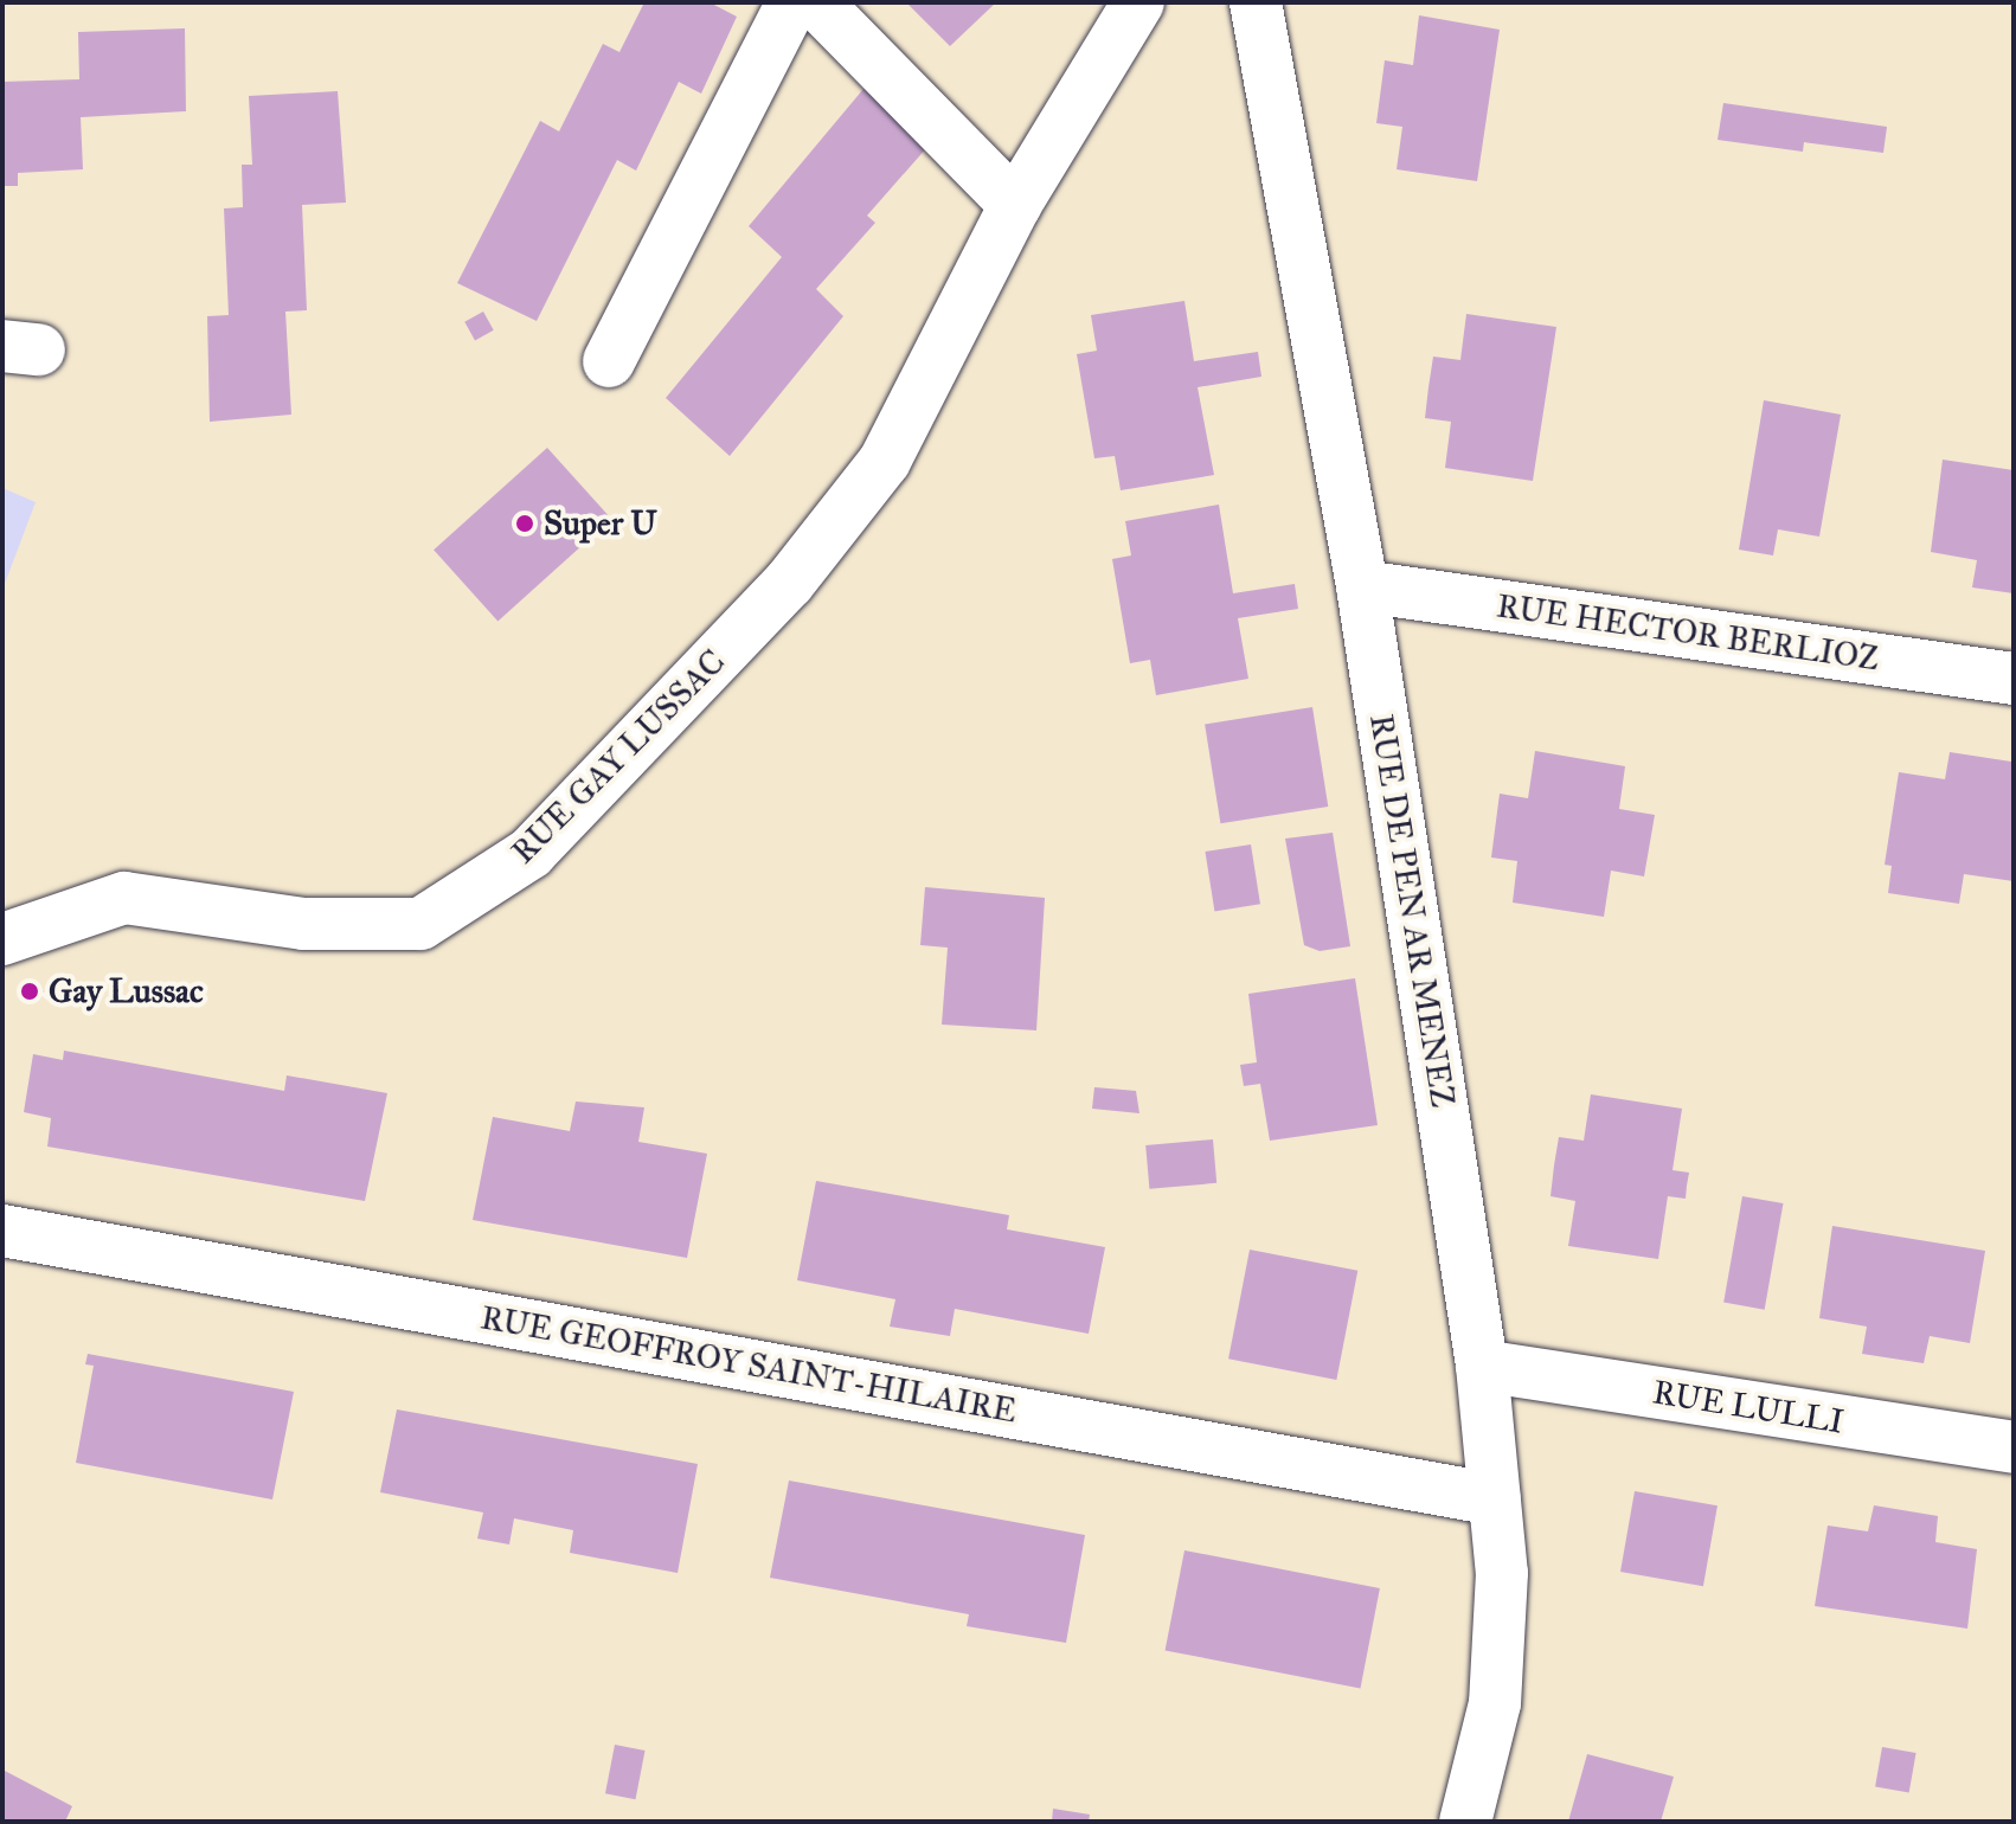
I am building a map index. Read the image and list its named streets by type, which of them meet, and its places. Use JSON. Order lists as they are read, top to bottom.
{
  "streets": {
    "street": [
      "RUE HECTOR BERLIOZ",
      "RUE GAY LUSSAC",
      "RUE DE PEN AR MENEZ",
      "RUE GEOFFROY SAINT-HILAIRE",
      "RUE LULLI"
    ]
  },
  "crossings": [
    ["RUE HECTOR BERLIOZ", "RUE DE PEN AR MENEZ"],
    ["RUE DE PEN AR MENEZ", "RUE GEOFFROY SAINT-HILAIRE"],
    ["RUE DE PEN AR MENEZ", "RUE LULLI"]
  ],
  "places": ["Super U", "Gay Lussac"]
}
